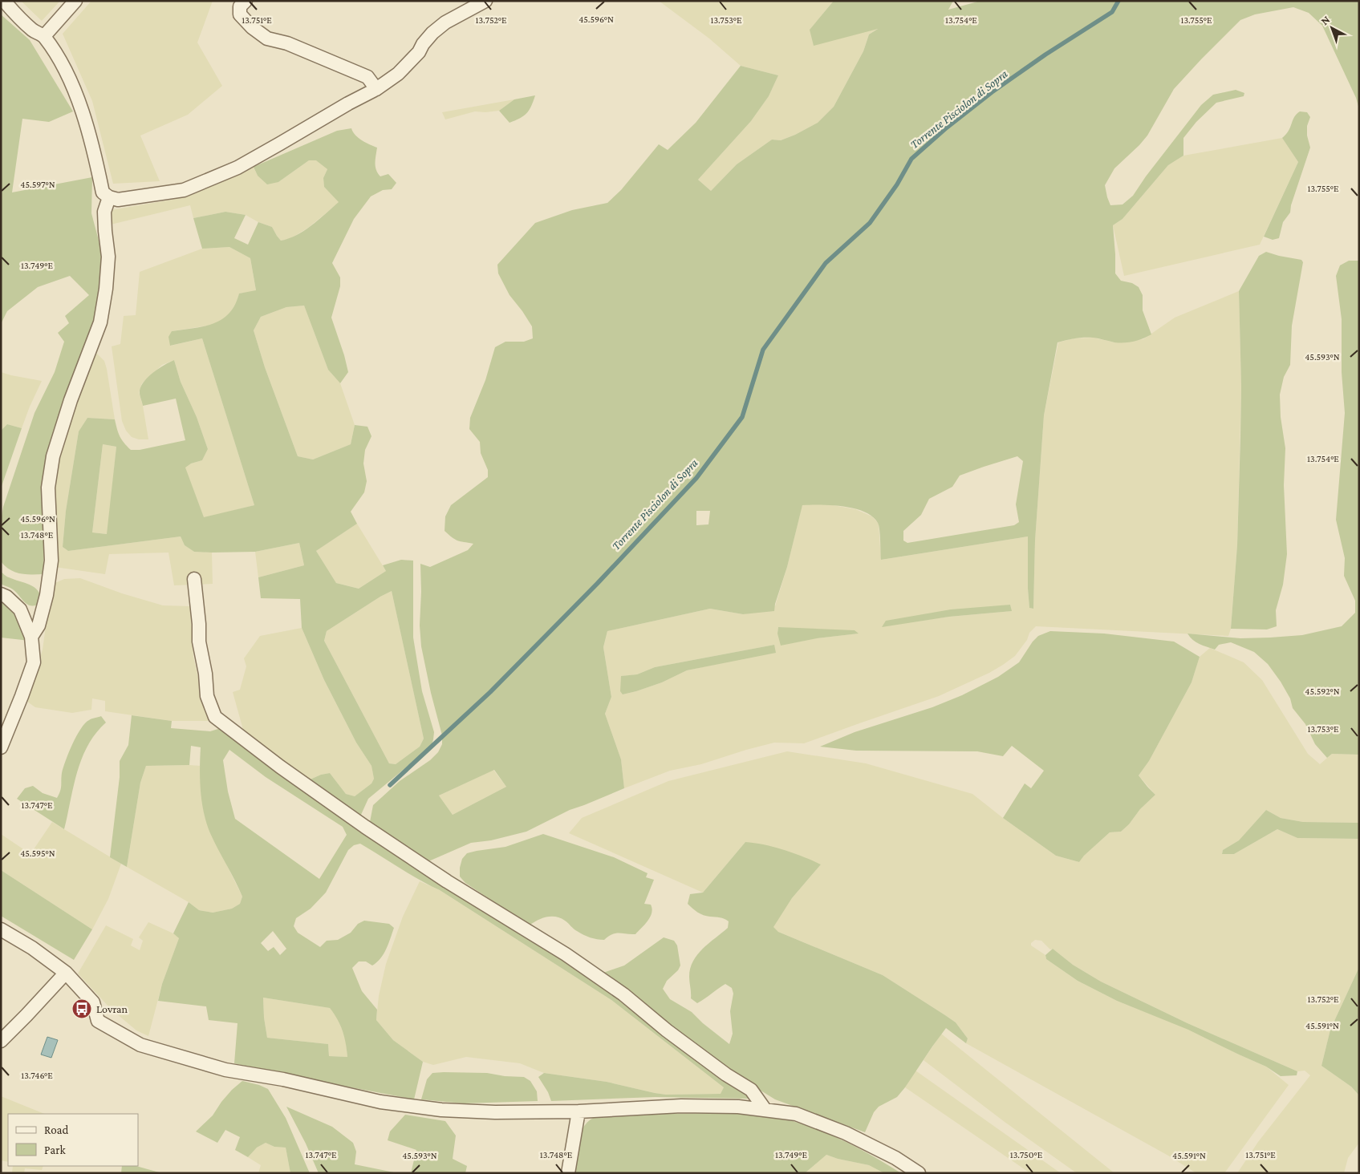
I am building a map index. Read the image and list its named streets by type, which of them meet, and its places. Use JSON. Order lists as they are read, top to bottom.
{
  "water": ["Torrente Pisciolon di Sopra"],
  "places": {
    "bus stop": ["Lovran"]
  },
  "legend": ["Road", "Park"],
  "north": "top left",
  "coordinates": [
    "45.596°N",
    "13.751°E",
    "13.755°E",
    "13.752°E",
    "13.753°E",
    "13.754°E",
    "45.597°N",
    "13.749°E",
    "45.593°N",
    "13.748°E",
    "45.592°N",
    "13.747°E",
    "45.595°N",
    "45.591°N",
    "13.746°E",
    "13.750°E"
  ]
}
